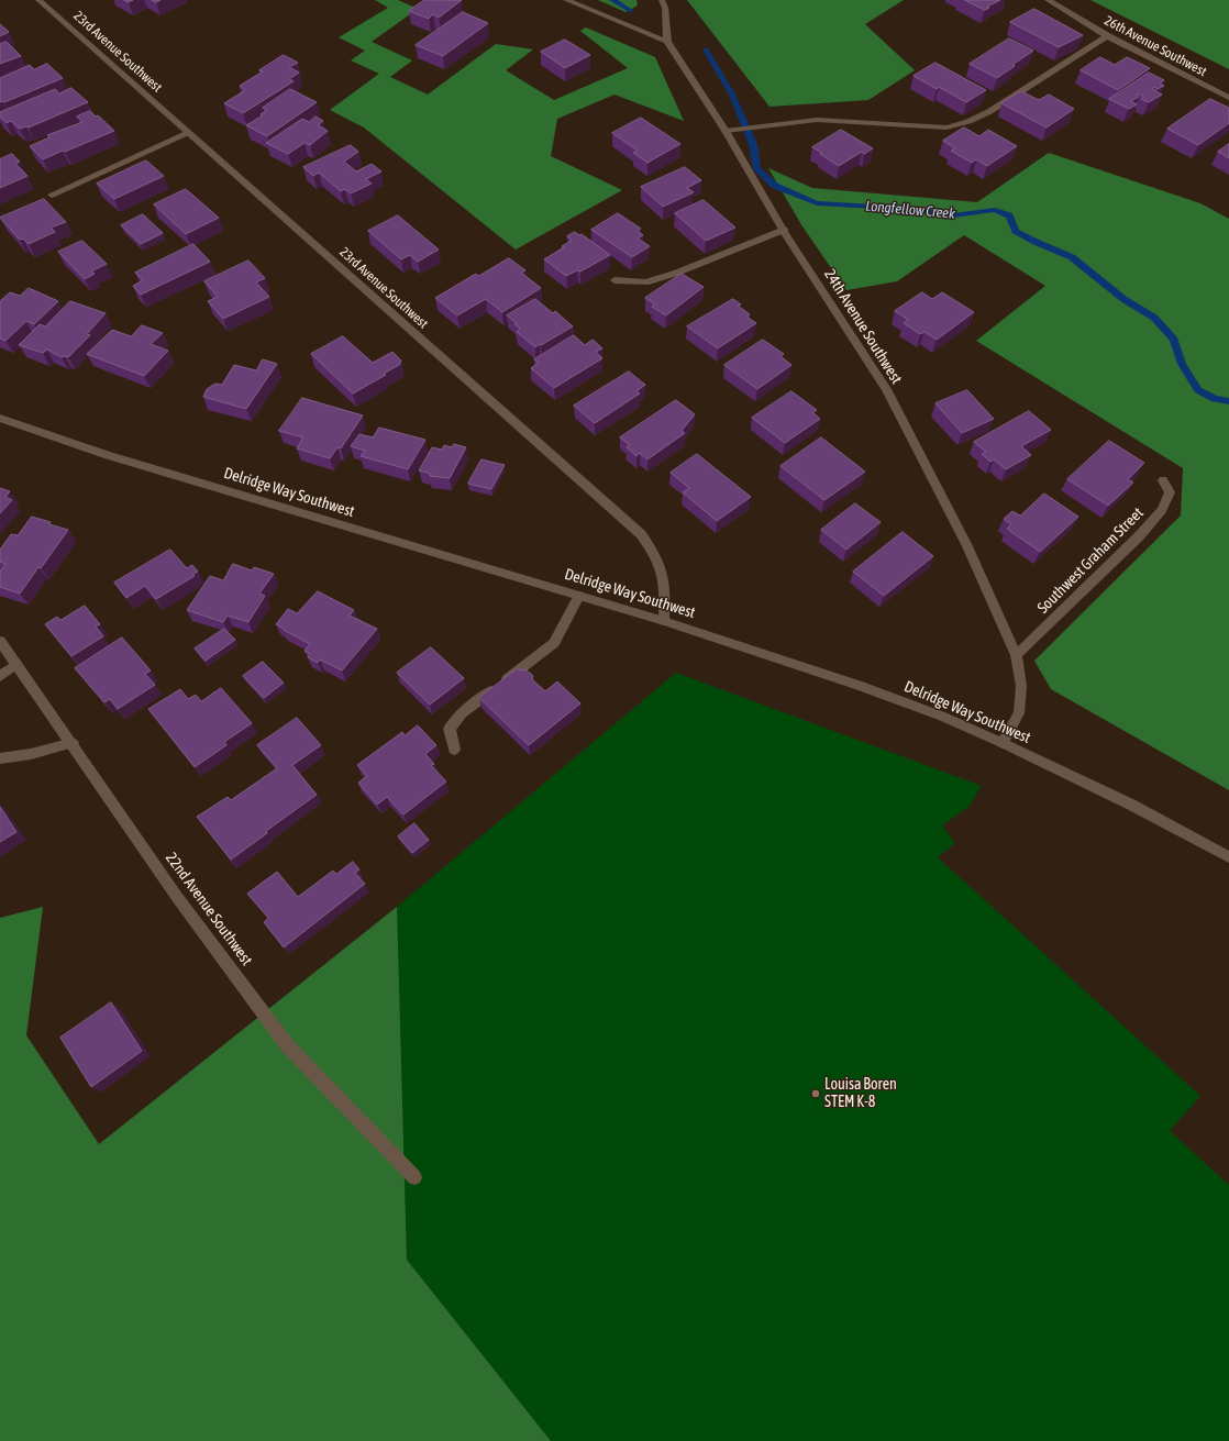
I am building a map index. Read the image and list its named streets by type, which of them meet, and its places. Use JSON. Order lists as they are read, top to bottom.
{
  "streets": {
    "street": [
      "26th Avenue Southwest",
      "23rd Avenue Southwest",
      "24th Avenue Southwest",
      "Delridge Way Southwest",
      "Southwest Graham Street",
      "22nd Avenue Southwest"
    ]
  },
  "crossings": [
    ["23rd Avenue Southwest", "Delridge Way Southwest"],
    ["24th Avenue Southwest", "Delridge Way Southwest"],
    ["24th Avenue Southwest", "Southwest Graham Street"]
  ],
  "water": ["Longfellow Creek"],
  "places": ["Louisa Boren STEM K-8"]
}
